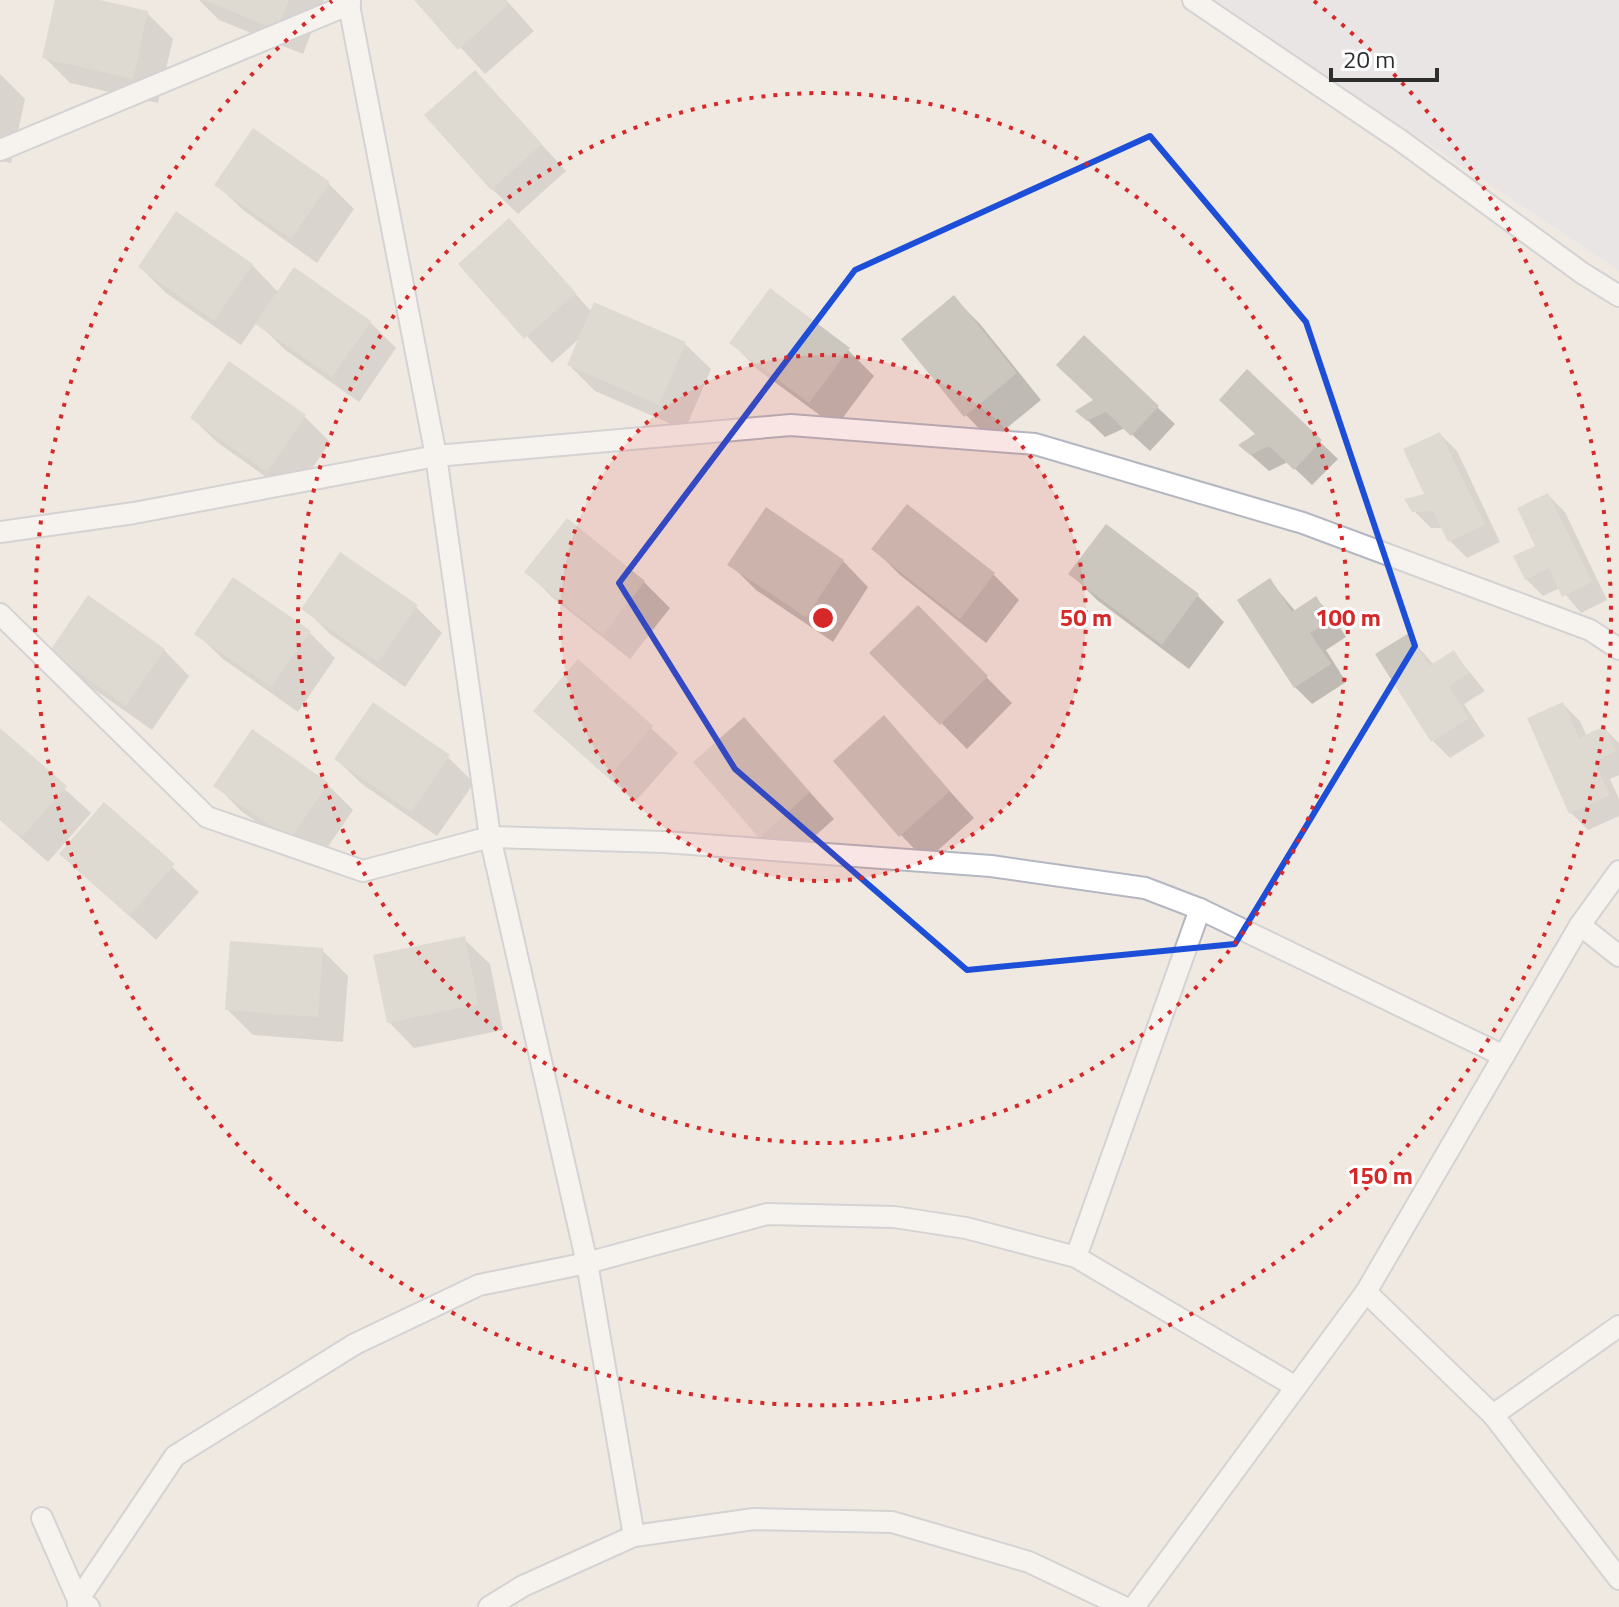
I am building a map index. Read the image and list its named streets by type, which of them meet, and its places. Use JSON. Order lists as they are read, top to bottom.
{
  "scale_bar": "20 m",
  "rings": ["50 m", "100 m", "150 m"]
}
